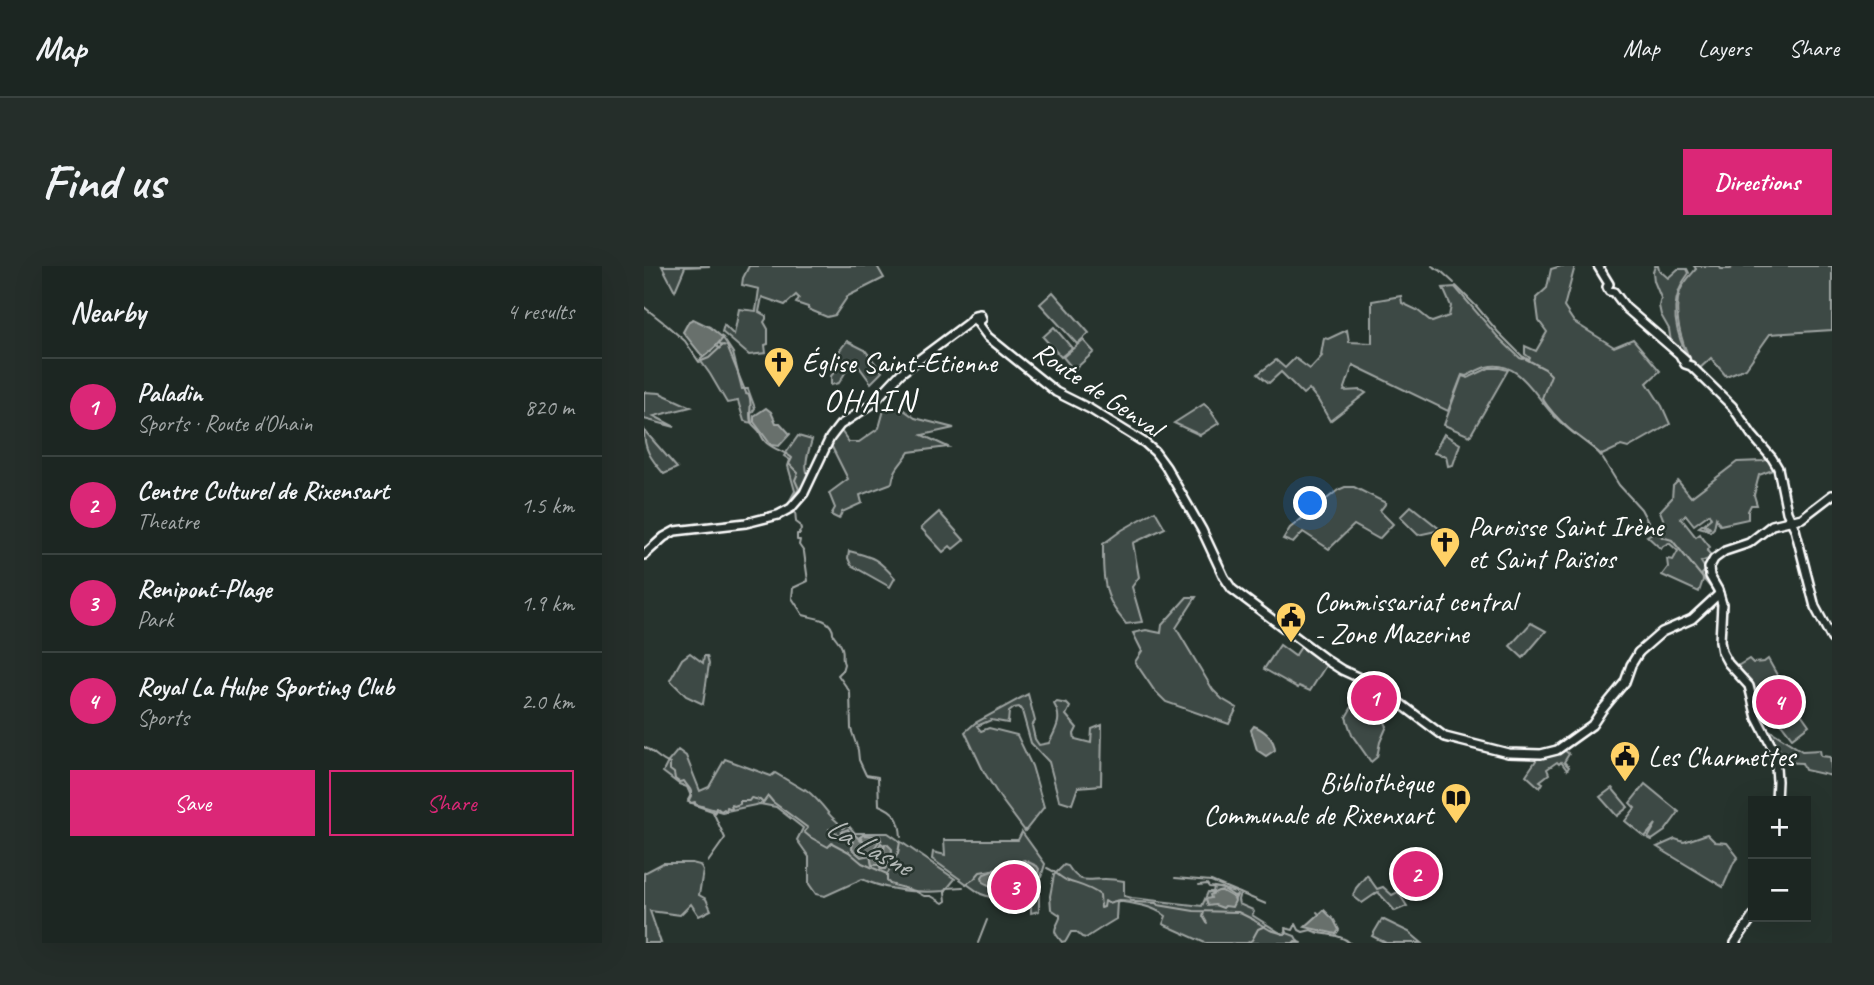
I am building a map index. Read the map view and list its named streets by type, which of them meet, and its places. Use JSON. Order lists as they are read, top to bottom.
{
  "streets": {
    "main road": ["Route de Genval"]
  },
  "districts": ["OHAIN"],
  "water": ["La Lasne"],
  "places": {
    "church": ["Église Saint-Etienne", "Paroisse Saint Irène et Saint Païsios"],
    "public building": ["Commissariat central - Zone Mazerine", "Les Charmettes"],
    "library": ["Bibliothèque Communale de Rixenxart"]
  },
  "page": {
    "header": "Map",
    "nav": ["Map", "Layers", "Share"],
    "buttons": [
      "Directions",
      ["Save", "Share"]
    ],
    "title": "Find us",
    "heading": ["Nearby", "4 results"],
    "list": [
      {
        "mark": "1",
        "name": "Paladin",
        "note": "Sports · Route d'Ohain",
        "value": "820 m"
      },
      {
        "mark": "2",
        "name": "Centre Culturel de Rixensart",
        "note": "Theatre",
        "value": "1.5 km"
      },
      {
        "mark": "3",
        "name": "Renipont-Plage",
        "note": "Park",
        "value": "1.9 km"
      },
      {
        "mark": "4",
        "name": "Royal La Hulpe Sporting Club",
        "note": "Sports",
        "value": "2.0 km"
      }
    ],
    "pins": [
      "1",
      "4",
      "2",
      "3"
    ],
    "map_buttons": ["+", "−"]
  }
}
